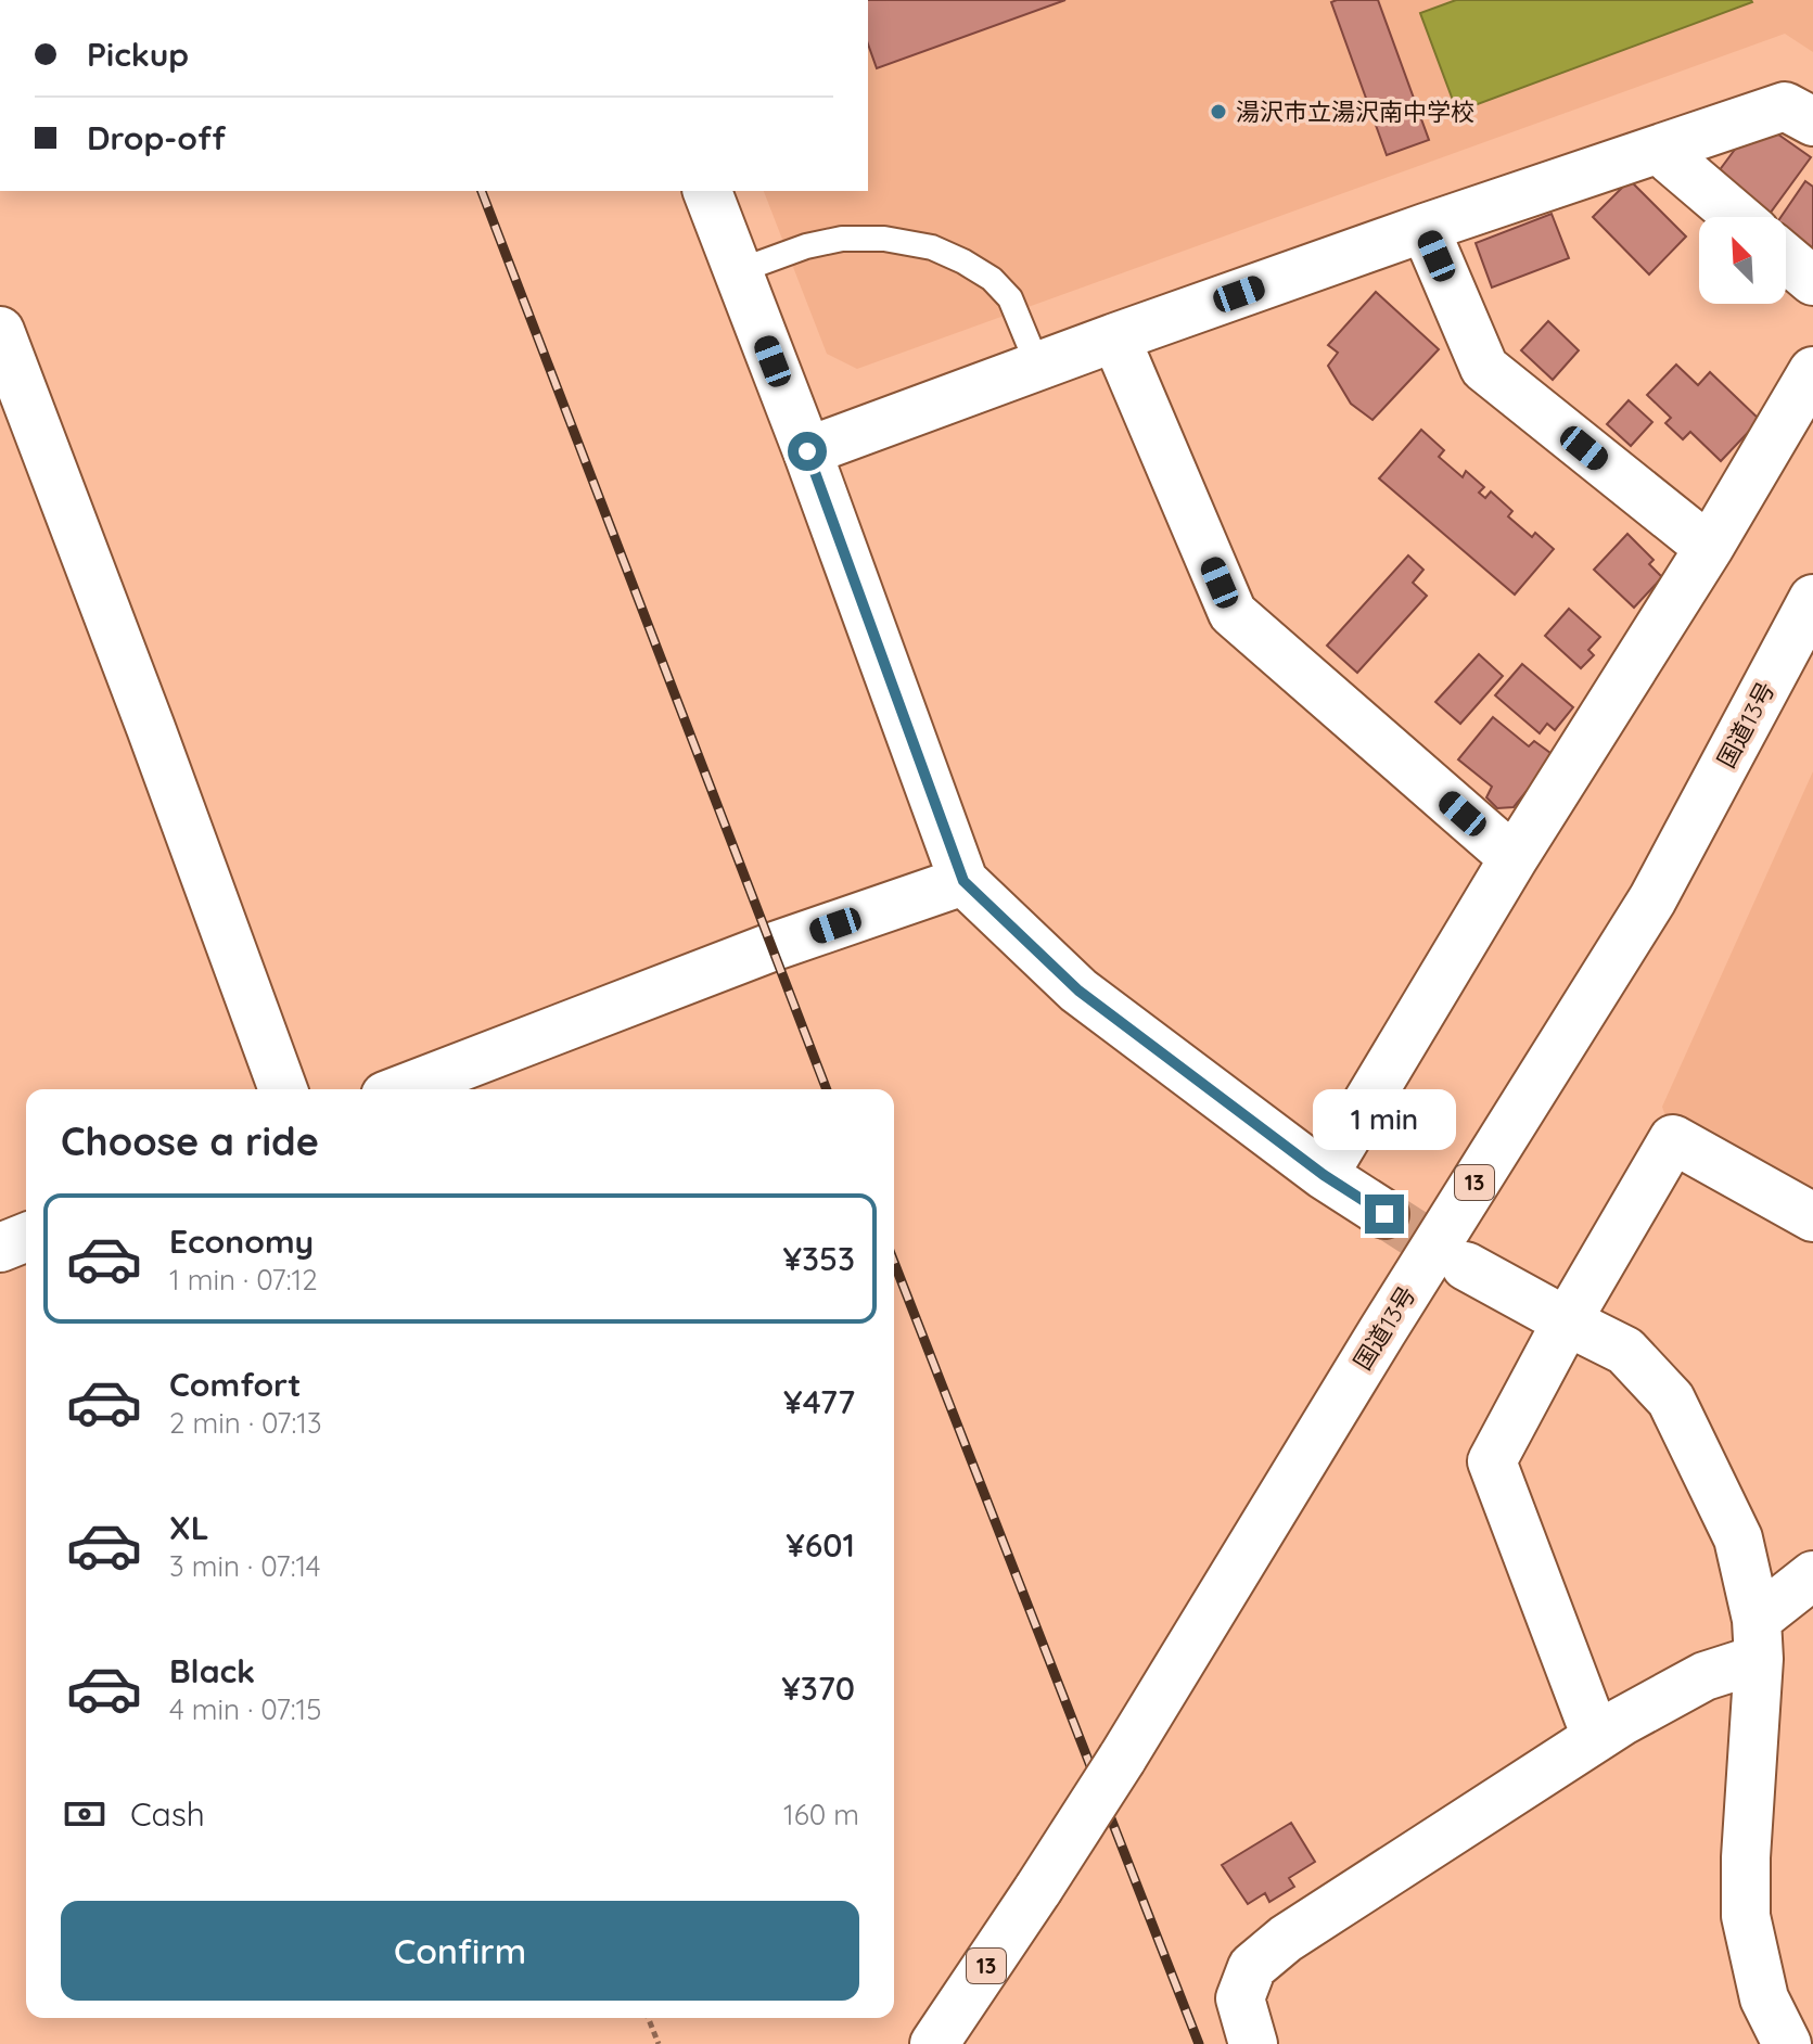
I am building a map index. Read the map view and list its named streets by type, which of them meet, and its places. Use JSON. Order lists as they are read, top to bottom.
{
  "streets": {
    "main road": ["国道13号", "13"]
  },
  "places": ["湯沢市立湯沢南中学校"],
  "north": "top left",
  "page": {
    "banner": ["Pickup", "Drop-off"],
    "bubble": "1 min",
    "heading": "Choose a ride",
    "list": [
      {
        "name": "Economy",
        "note": "1 min · 07:12",
        "value": "¥353"
      },
      {
        "name": "Comfort",
        "note": "2 min · 07:13",
        "value": "¥477"
      },
      {
        "name": "XL",
        "note": "3 min · 07:14",
        "value": "¥601"
      },
      {
        "name": "Black",
        "note": "4 min · 07:15",
        "value": "¥370"
      }
    ],
    "pay": ["Cash", "160 m"],
    "buttons": "Confirm"
  }
}
